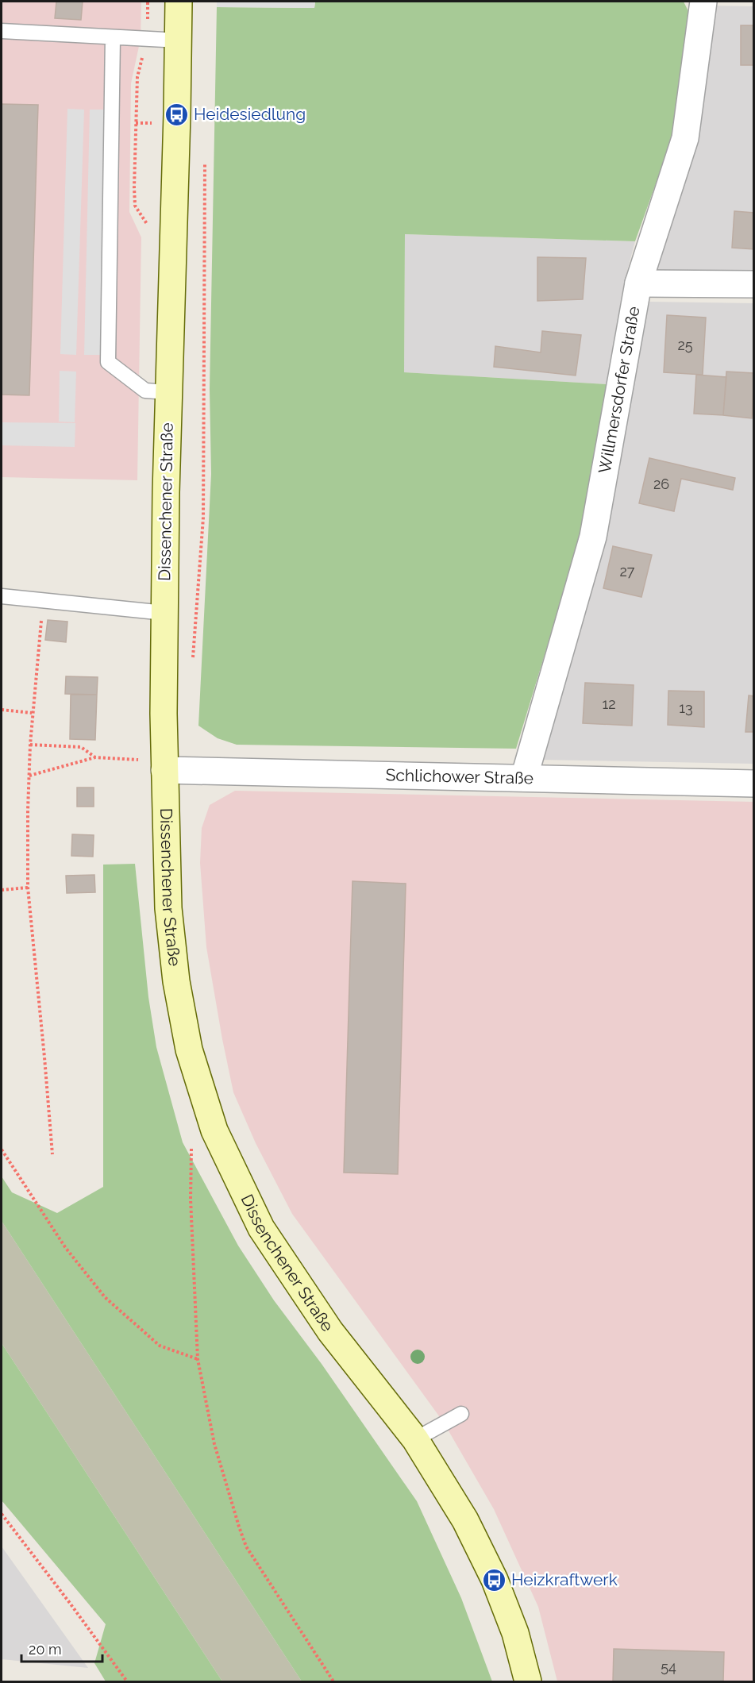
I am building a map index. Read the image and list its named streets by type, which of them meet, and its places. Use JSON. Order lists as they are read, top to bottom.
{
  "streets": {
    "main road": ["Dissenchener Straße"],
    "street": ["Willmersdorfer Straße", "Schlichower Straße"]
  },
  "crossings": [
    ["Willmersdorfer Straße", "Schlichower Straße"],
    ["Dissenchener Straße", "Schlichower Straße"]
  ],
  "places": {
    "bus stop": ["Heidesiedlung", "Heizkraftwerk"]
  },
  "house_numbers": [
    "25",
    "26",
    "27",
    "12",
    "13",
    "54"
  ],
  "scale_bar": "20 m"
}
